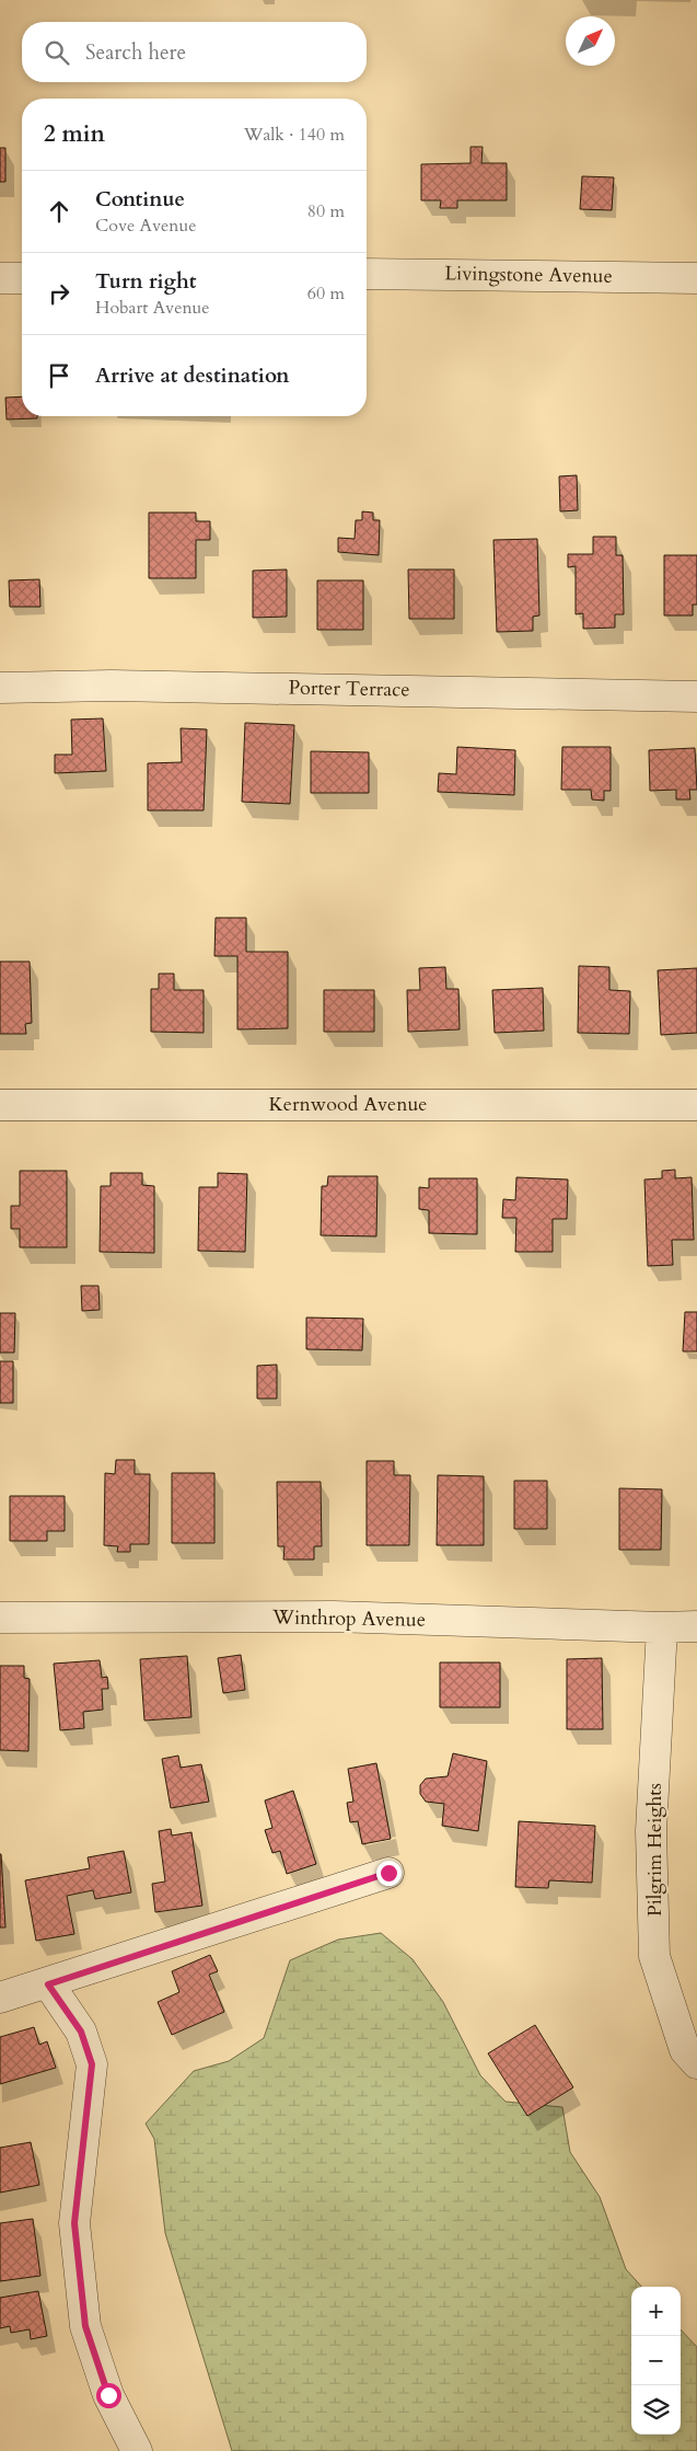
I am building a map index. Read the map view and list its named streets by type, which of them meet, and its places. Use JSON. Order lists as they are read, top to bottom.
{
  "streets": {
    "street": [
      "Livingstone Avenue",
      "Porter Terrace",
      "Kernwood Avenue",
      "Winthrop Avenue",
      "Pilgrim Heights"
    ]
  },
  "crossings": [
    ["Winthrop Avenue", "Pilgrim Heights"]
  ],
  "north": "top right",
  "page": {
    "search": "Search here",
    "heading": ["2 min", "Walk · 140 m"],
    "list": [
      ["Continue", "Cove Avenue", "80 m"],
      ["Turn right", "Hobart Avenue", "60 m"],
      "Arrive at destination"
    ],
    "map_buttons": ["+", "−"]
  }
}
